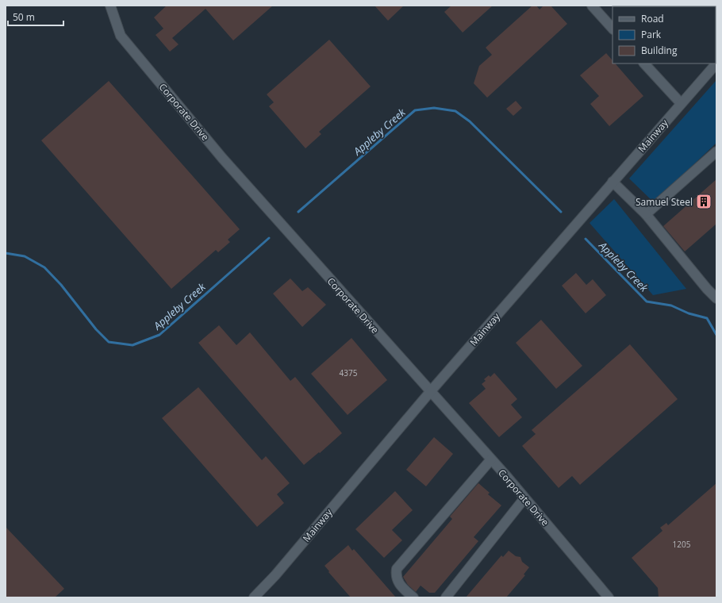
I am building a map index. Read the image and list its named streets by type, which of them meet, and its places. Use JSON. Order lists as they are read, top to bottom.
{
  "streets": {
    "street": ["Corporate Drive", "Mainway"]
  },
  "crossings": [
    ["Corporate Drive", "Mainway"]
  ],
  "water": ["Appleby Creek"],
  "places": {
    "building": ["Samuel Steel"]
  },
  "house_numbers": ["4375", "1205"],
  "legend": ["Road", "Park", "Building"],
  "scale_bar": "50 m"
}
